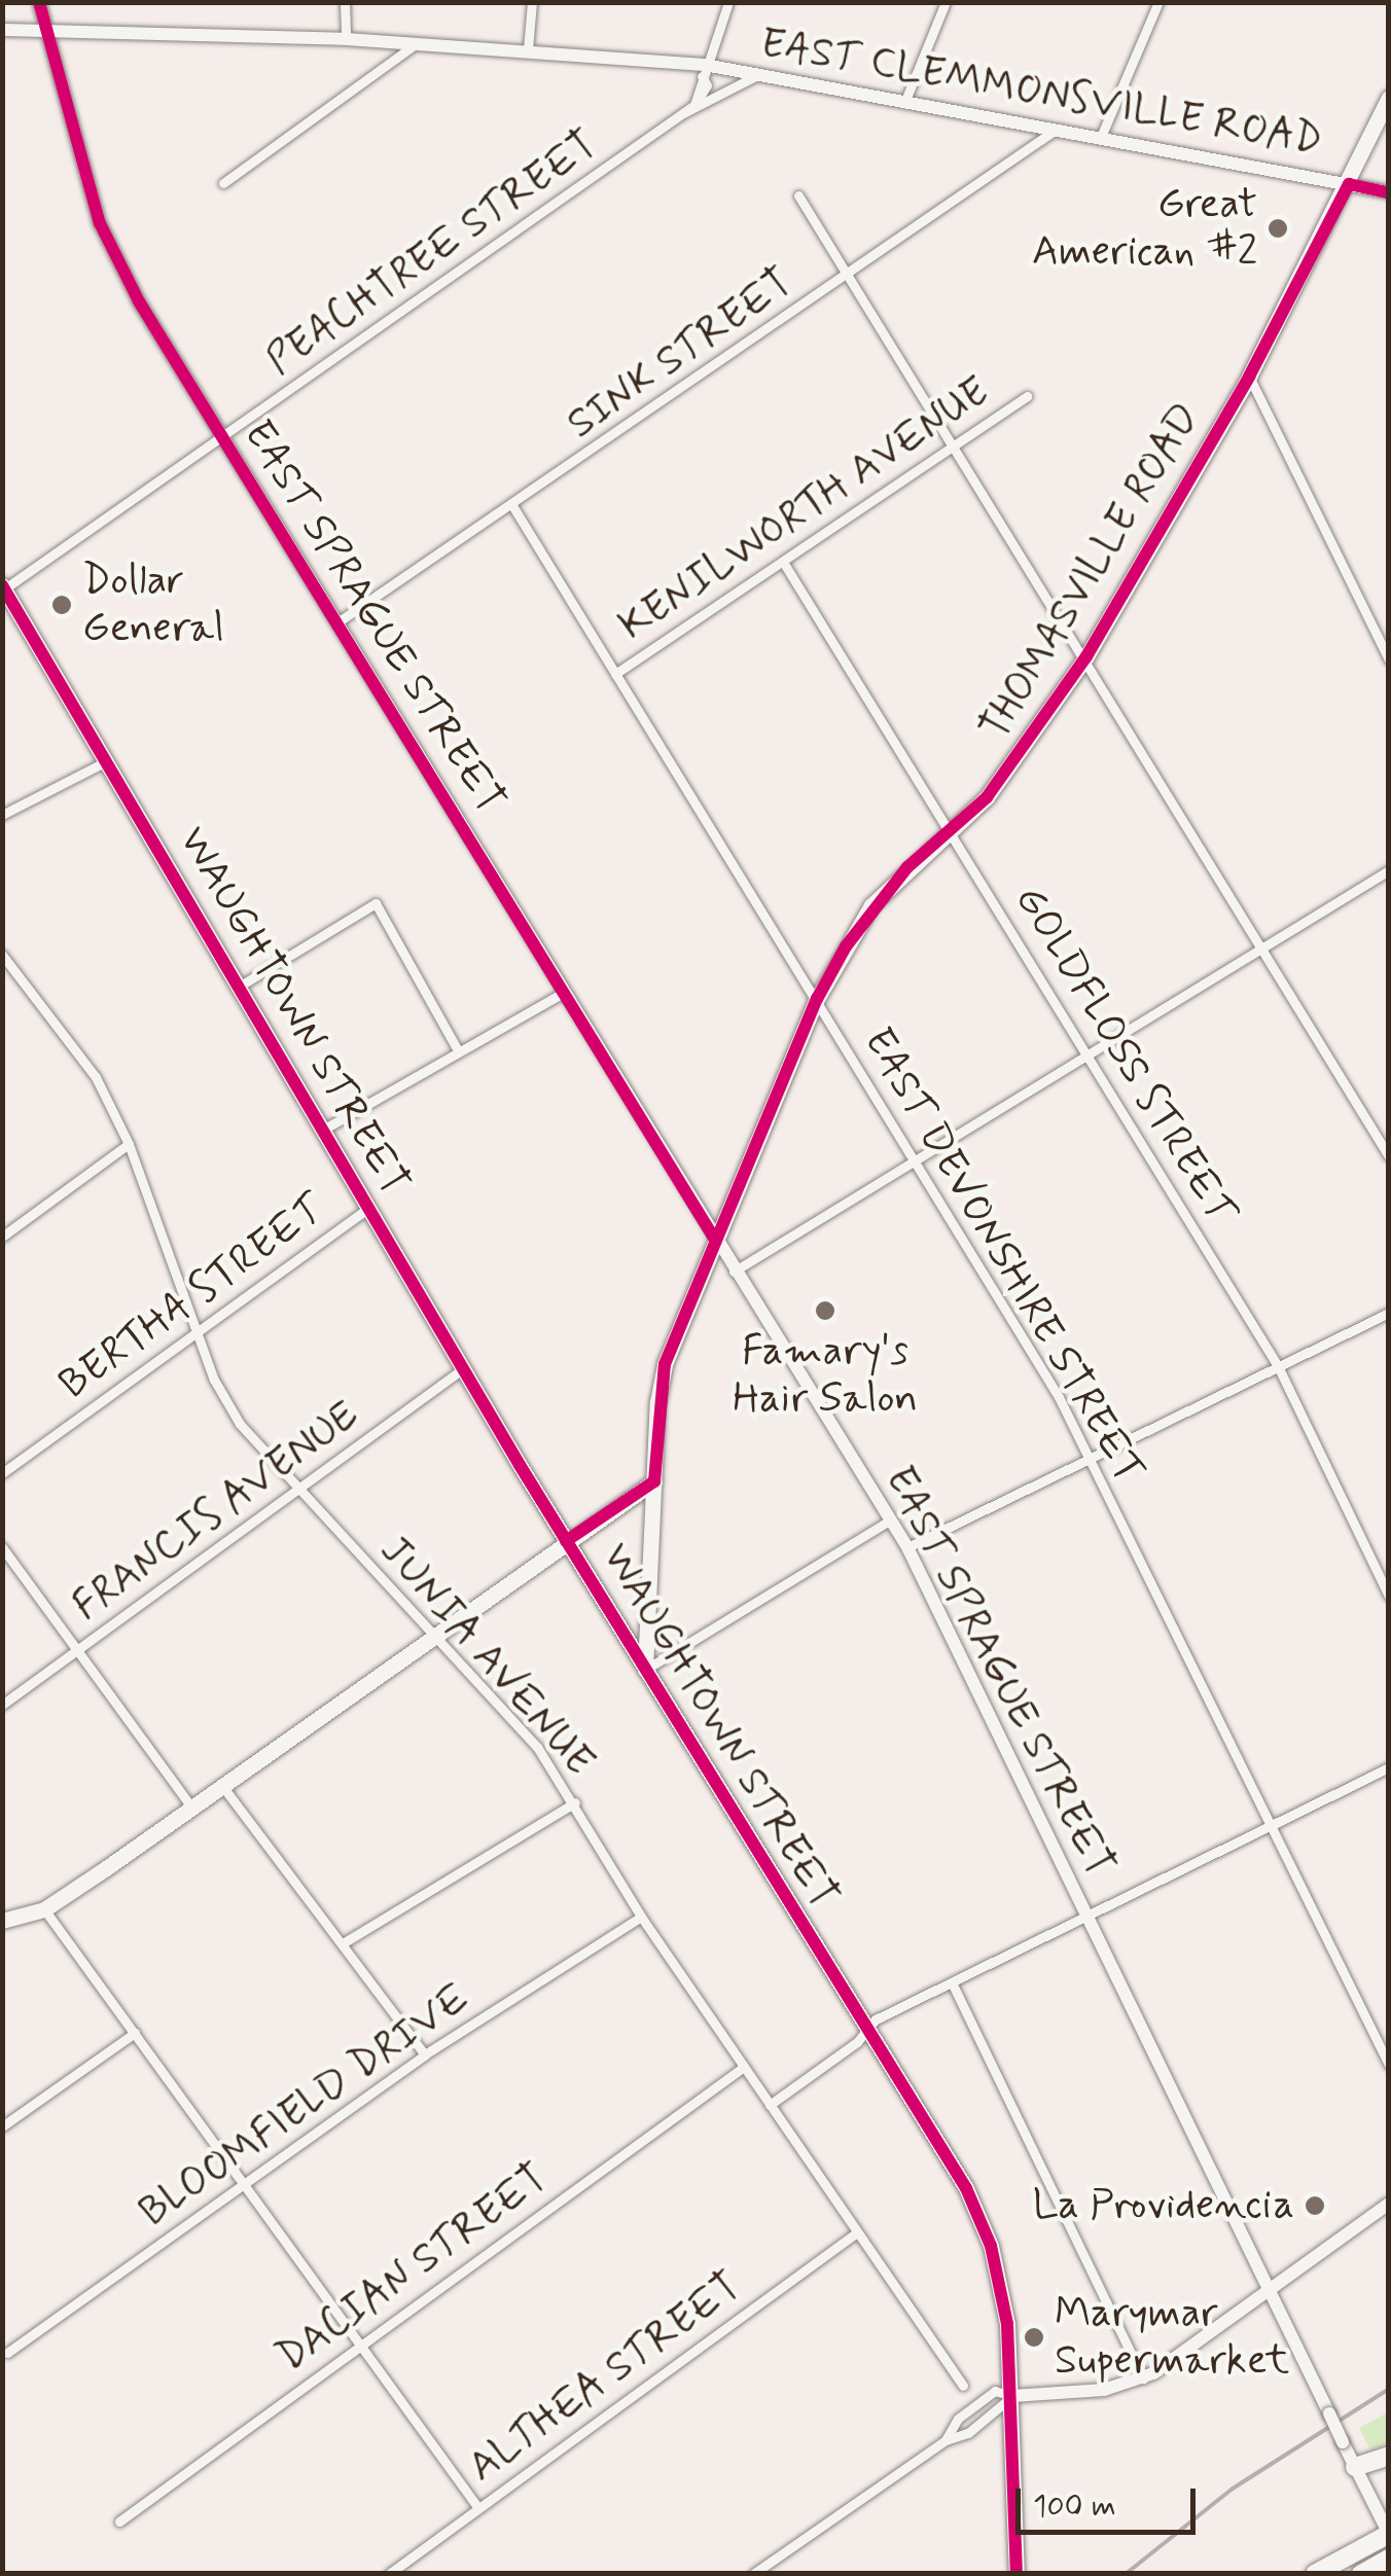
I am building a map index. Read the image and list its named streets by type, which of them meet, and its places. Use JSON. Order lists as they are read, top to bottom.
{
  "streets": {
    "main road": ["THOMASVILLE ROAD", "WAUGHTOWN STREET"],
    "street": [
      "EAST CLEMMONSVILLE ROAD",
      "PEACHTREE STREET",
      "SINK STREET",
      "KENILWORTH AVENUE",
      "EAST SPRAGUE STREET",
      "GOLDFLOSS STREET",
      "EAST DEVONSHIRE STREET",
      "BERTHA STREET",
      "FRANCIS AVENUE",
      "JUNIA AVENUE",
      "BLOOMFIELD DRIVE",
      "DACIAN STREET",
      "ALTHEA STREET"
    ]
  },
  "crossings": [
    ["EAST CLEMMONSVILLE ROAD", "PEACHTREE STREET"],
    ["EAST CLEMMONSVILLE ROAD", "SINK STREET"],
    ["EAST CLEMMONSVILLE ROAD", "THOMASVILLE ROAD"],
    ["EAST CLEMMONSVILLE ROAD", "EAST SPRAGUE STREET"],
    ["PEACHTREE STREET", "EAST SPRAGUE STREET"],
    ["PEACHTREE STREET", "WAUGHTOWN STREET"],
    ["SINK STREET", "EAST SPRAGUE STREET"],
    ["SINK STREET", "EAST DEVONSHIRE STREET"],
    ["KENILWORTH AVENUE", "GOLDFLOSS STREET"],
    ["KENILWORTH AVENUE", "EAST DEVONSHIRE STREET"],
    ["THOMASVILLE ROAD", "EAST SPRAGUE STREET"],
    ["THOMASVILLE ROAD", "WAUGHTOWN STREET"],
    ["THOMASVILLE ROAD", "GOLDFLOSS STREET"],
    ["THOMASVILLE ROAD", "EAST DEVONSHIRE STREET"],
    ["WAUGHTOWN STREET", "BERTHA STREET"],
    ["WAUGHTOWN STREET", "FRANCIS AVENUE"],
    ["BERTHA STREET", "JUNIA AVENUE"],
    ["FRANCIS AVENUE", "JUNIA AVENUE"],
    ["JUNIA AVENUE", "BLOOMFIELD DRIVE"],
    ["JUNIA AVENUE", "DACIAN STREET"],
    ["JUNIA AVENUE", "ALTHEA STREET"]
  ],
  "places": [
    "Great American #2",
    "Dollar General",
    "Famary's Hair Salon",
    "La Providencia",
    "Marymar Supermarket"
  ],
  "scale_bar": "100 m"
}
